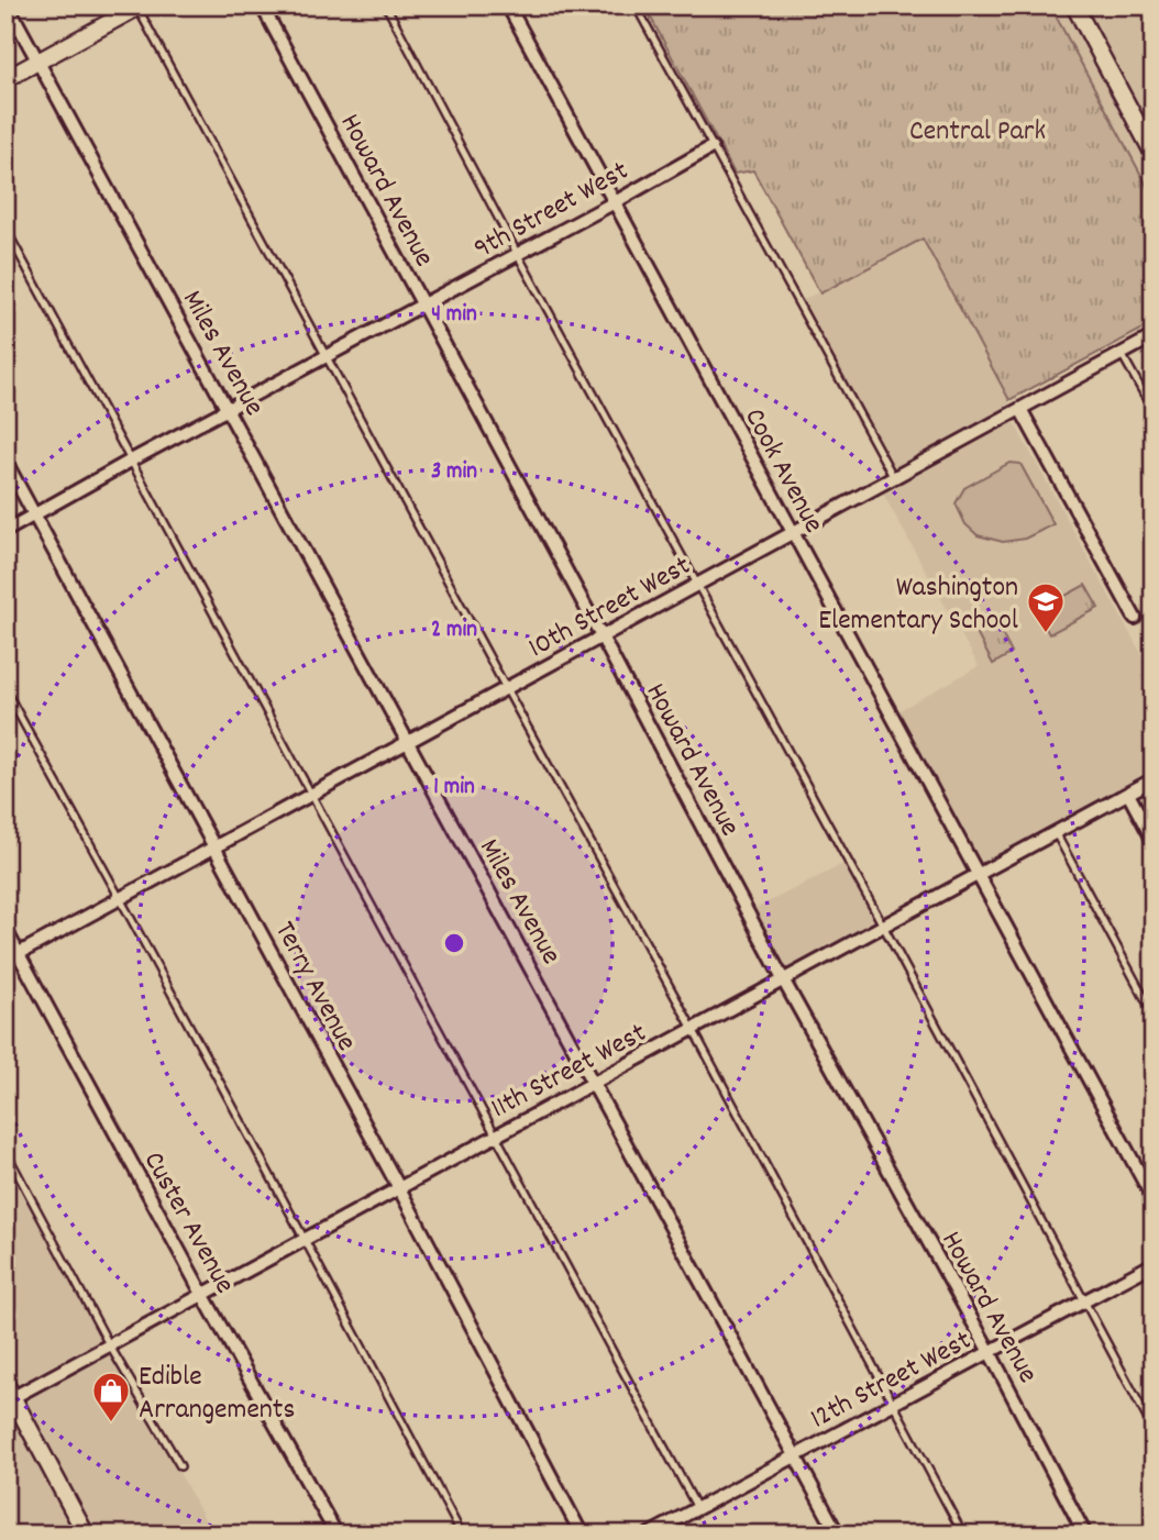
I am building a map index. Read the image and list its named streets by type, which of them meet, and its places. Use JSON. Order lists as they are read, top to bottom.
{
  "streets": {
    "street": [
      "Howard Avenue",
      "9th Street West",
      "Miles Avenue",
      "Cook Avenue",
      "10th Street West",
      "Terry Avenue",
      "11th Street West",
      "Custer Avenue",
      "12th Street West"
    ]
  },
  "crossings": [
    ["Howard Avenue", "9th Street West"],
    ["Howard Avenue", "10th Street West"],
    ["Howard Avenue", "11th Street West"],
    ["Howard Avenue", "12th Street West"],
    ["9th Street West", "Miles Avenue"],
    ["9th Street West", "Cook Avenue"],
    ["9th Street West", "Terry Avenue"],
    ["Miles Avenue", "10th Street West"],
    ["Miles Avenue", "11th Street West"],
    ["Miles Avenue", "12th Street West"],
    ["Cook Avenue", "10th Street West"],
    ["Cook Avenue", "11th Street West"],
    ["10th Street West", "Terry Avenue"],
    ["10th Street West", "Custer Avenue"],
    ["Terry Avenue", "11th Street West"],
    ["11th Street West", "Custer Avenue"]
  ],
  "parks": ["Central Park"],
  "places": {
    "school or university": ["Washington Elementary School"],
    "shop": ["Edible Arrangements"]
  },
  "rings": [
    "4 min",
    "3 min",
    "2 min",
    "1 min"
  ]
}
